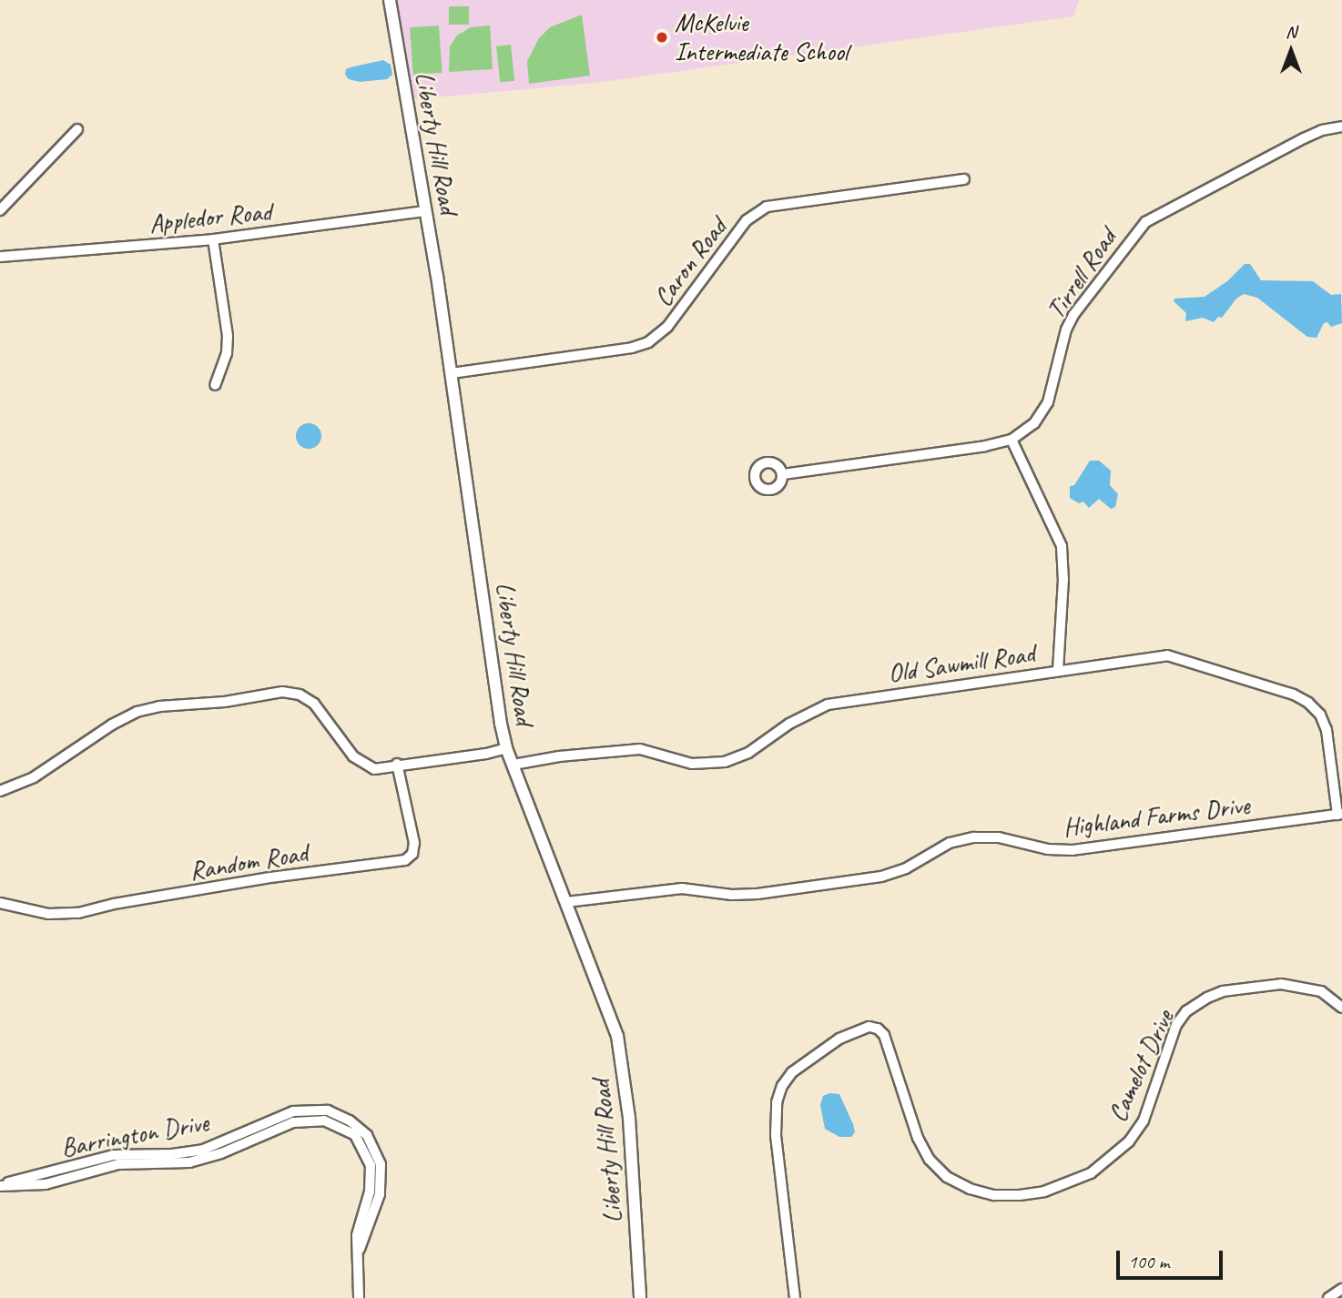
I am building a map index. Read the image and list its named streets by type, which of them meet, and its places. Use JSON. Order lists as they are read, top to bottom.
{
  "streets": {
    "street": [
      "Liberty Hill Road",
      "Appledor Road",
      "Caron Road",
      "Tirrell Road",
      "Old Sawmill Road",
      "Highland Farms Drive",
      "Random Road",
      "Camelot Drive",
      "Barrington Drive"
    ]
  },
  "crossings": [
    ["Liberty Hill Road", "Appledor Road"],
    ["Liberty Hill Road", "Caron Road"],
    ["Liberty Hill Road", "Old Sawmill Road"],
    ["Liberty Hill Road", "Highland Farms Drive"],
    ["Old Sawmill Road", "Highland Farms Drive"]
  ],
  "places": ["McKelvie Intermediate School"],
  "scale_bar": "100 m",
  "north": "top"
}
